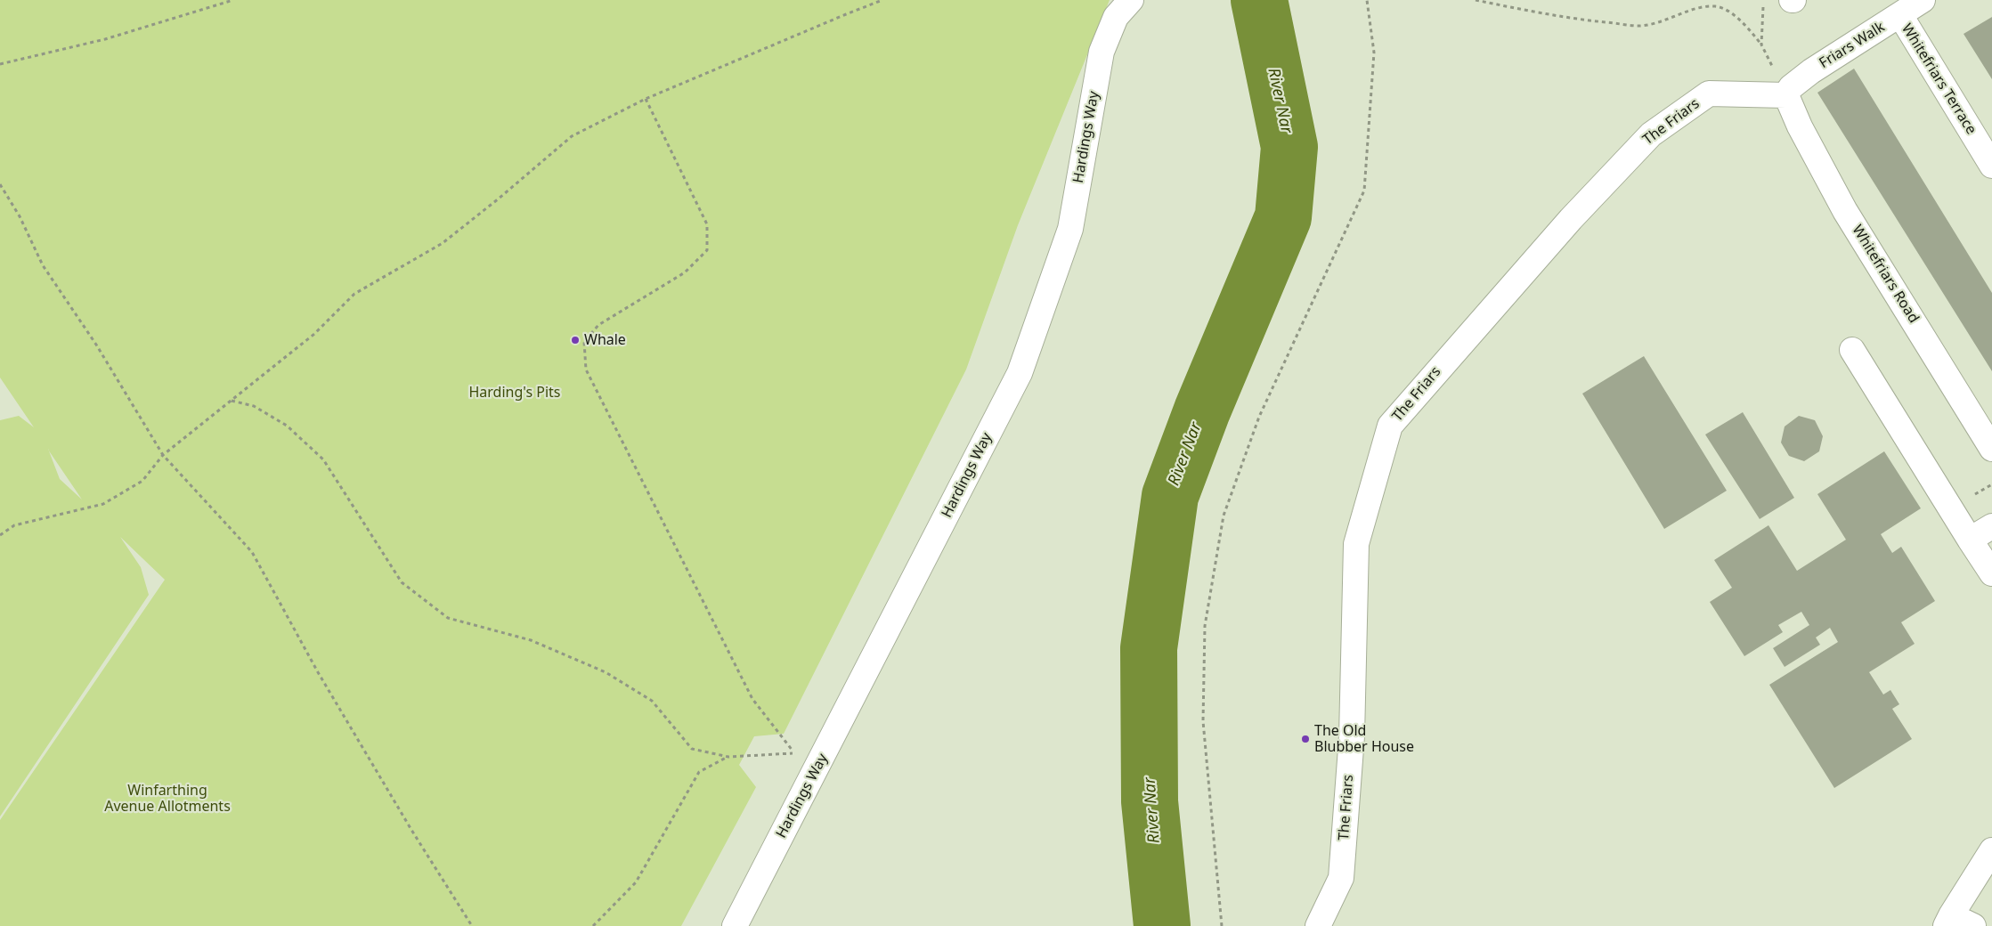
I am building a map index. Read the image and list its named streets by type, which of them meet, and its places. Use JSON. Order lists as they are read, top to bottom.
{
  "streets": {
    "street": [
      "Friars Walk",
      "Whitefriars Terrace",
      "The Friars",
      "Hardings Way",
      "Whitefriars Road"
    ]
  },
  "crossings": [
    ["Friars Walk", "Whitefriars Terrace"],
    ["Friars Walk", "The Friars"],
    ["Friars Walk", "Whitefriars Road"],
    ["The Friars", "Whitefriars Road"]
  ],
  "water": ["River Nar"],
  "parks": ["Harding's Pits", "Winfarthing Avenue Allotments"],
  "places": ["Whale", "The Old Blubber House"]
}
